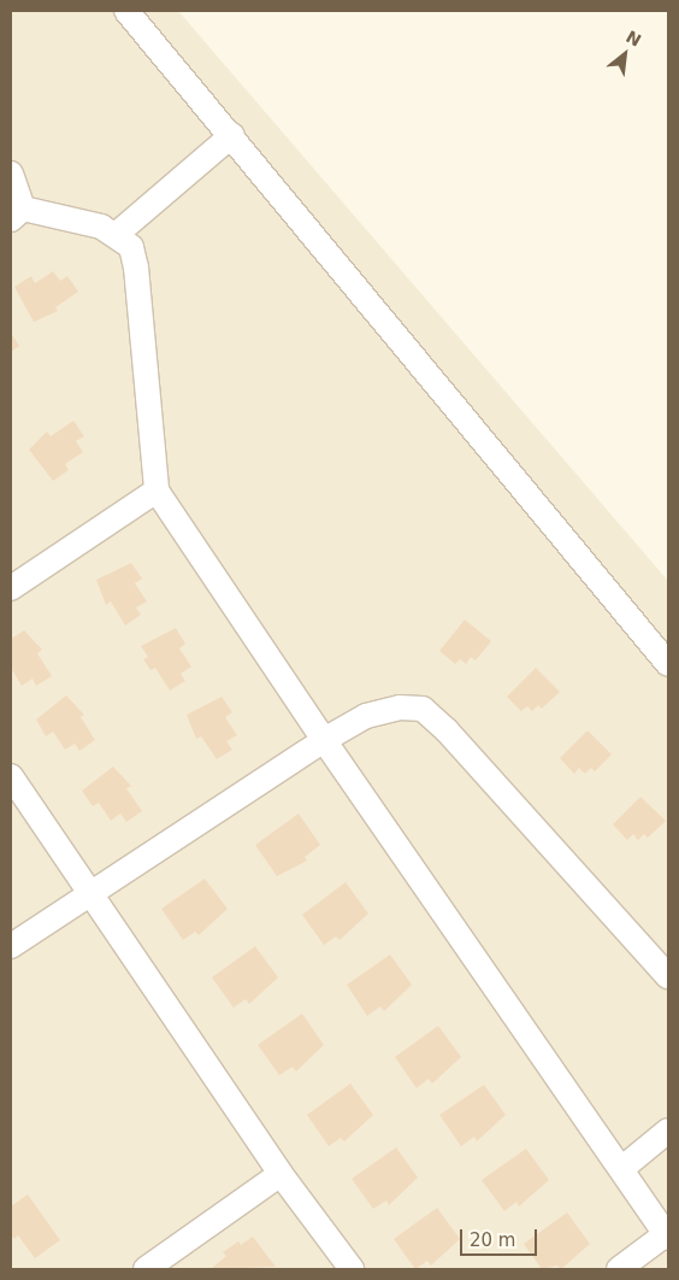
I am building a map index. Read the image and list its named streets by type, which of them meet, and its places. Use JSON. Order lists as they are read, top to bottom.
{
  "scale_bar": "20 m",
  "north": "top right"
}
